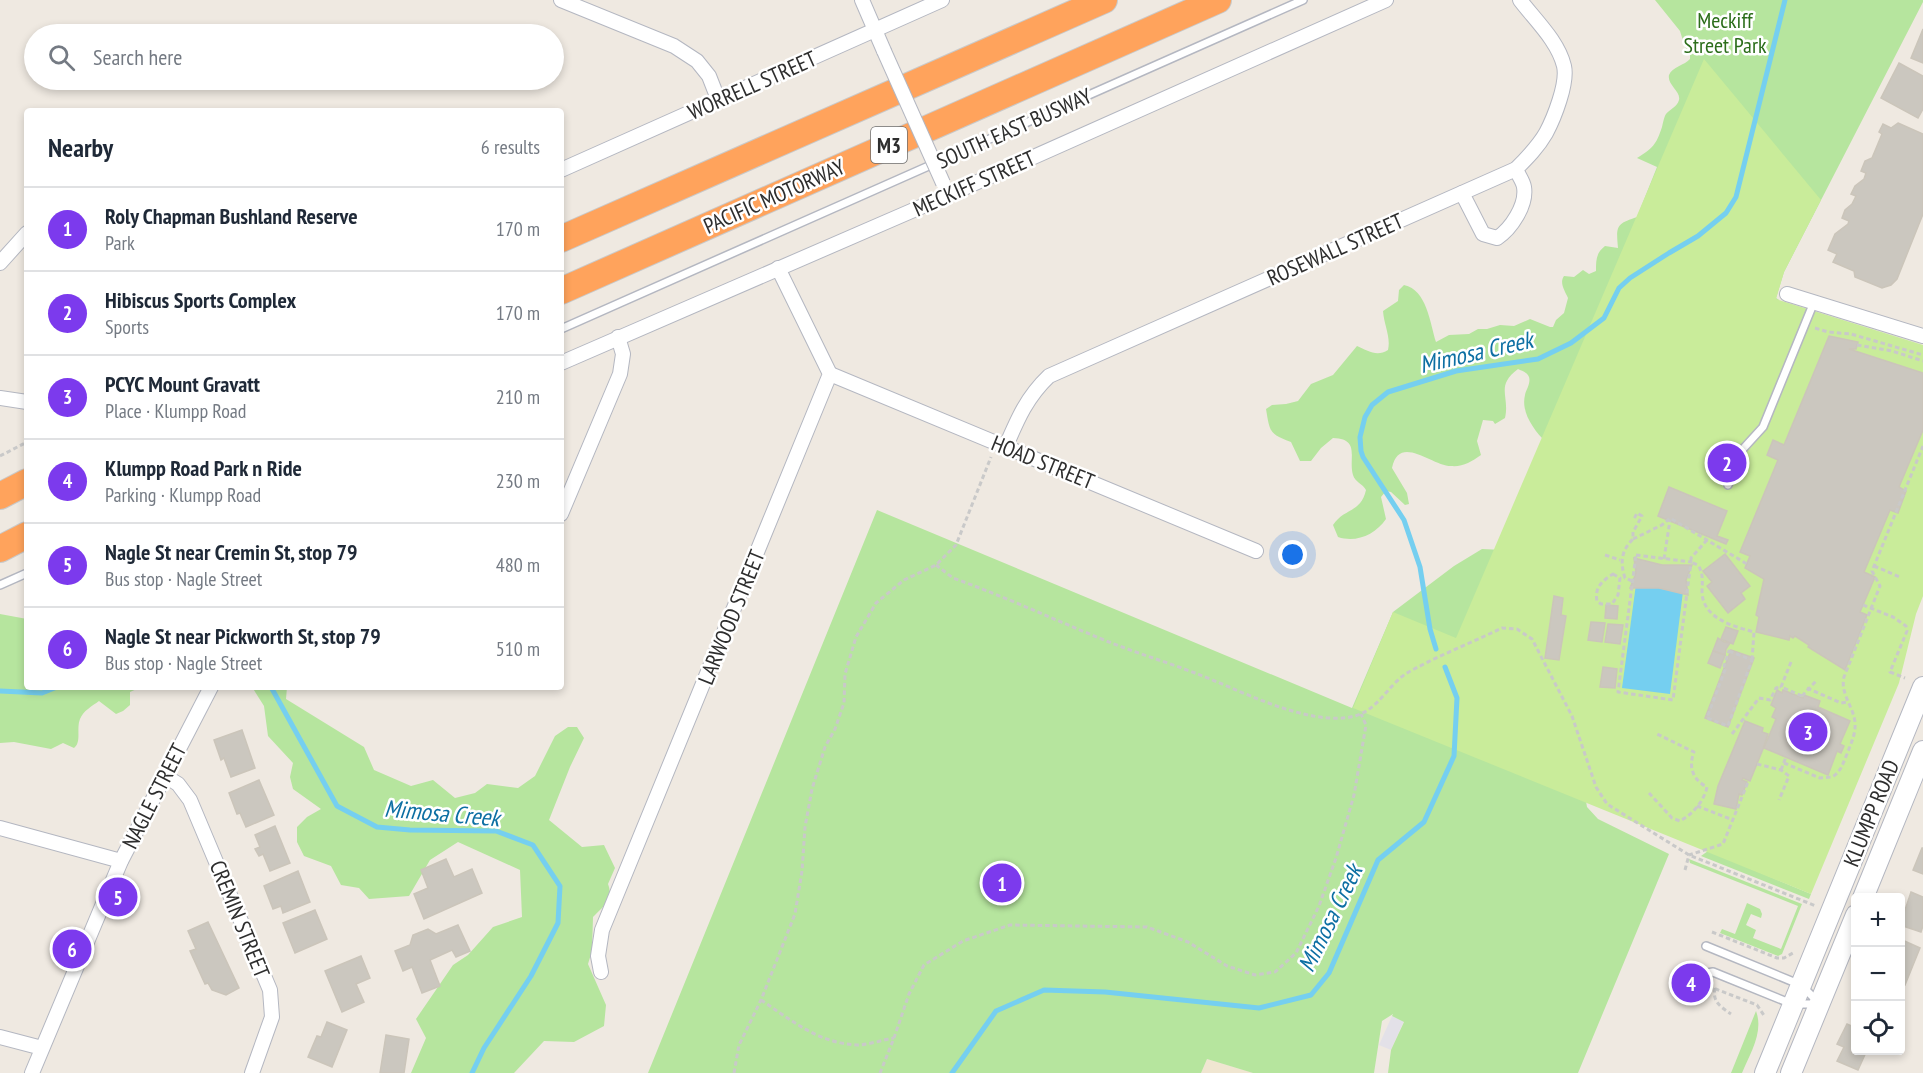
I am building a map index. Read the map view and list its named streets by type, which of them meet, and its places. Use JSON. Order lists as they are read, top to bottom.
{
  "streets": {
    "highway": ["M3", "PACIFIC MOTORWAY"],
    "main road": ["KLUMPP ROAD"],
    "street": [
      "WORRELL STREET",
      "MECKIFF STREET",
      "ROSEWALL STREET",
      "HOAD STREET",
      "LARWOOD STREET",
      "NAGLE STREET",
      "CREMIN STREET"
    ],
    "lane": ["SOUTH EAST BUSWAY"]
  },
  "crossings": [
    ["ROSEWALL STREET", "HOAD STREET"],
    ["HOAD STREET", "LARWOOD STREET"],
    ["NAGLE STREET", "CREMIN STREET"]
  ],
  "water": ["Mimosa Creek"],
  "parks": ["Meckiff Street Park"],
  "page": {
    "search": "Search here",
    "heading": ["Nearby", "6 results"],
    "list": [
      {
        "mark": "1",
        "name": "Roly Chapman Bushland Reserve",
        "note": "Park",
        "value": "170 m"
      },
      {
        "mark": "2",
        "name": "Hibiscus Sports Complex",
        "note": "Sports",
        "value": "170 m"
      },
      {
        "mark": "3",
        "name": "PCYC Mount Gravatt",
        "note": "Place · Klumpp Road",
        "value": "210 m"
      },
      {
        "mark": "4",
        "name": "Klumpp Road Park n Ride",
        "note": "Parking · Klumpp Road",
        "value": "230 m"
      },
      {
        "mark": "5",
        "name": "Nagle St near Cremin St, stop 79",
        "note": "Bus stop · Nagle Street",
        "value": "480 m"
      },
      {
        "mark": "6",
        "name": "Nagle St near Pickworth St, stop 79",
        "note": "Bus stop · Nagle Street",
        "value": "510 m"
      }
    ],
    "pins": [
      "2",
      "3",
      "1",
      "5",
      "6",
      "4"
    ],
    "map_buttons": ["+", "−"]
  }
}
